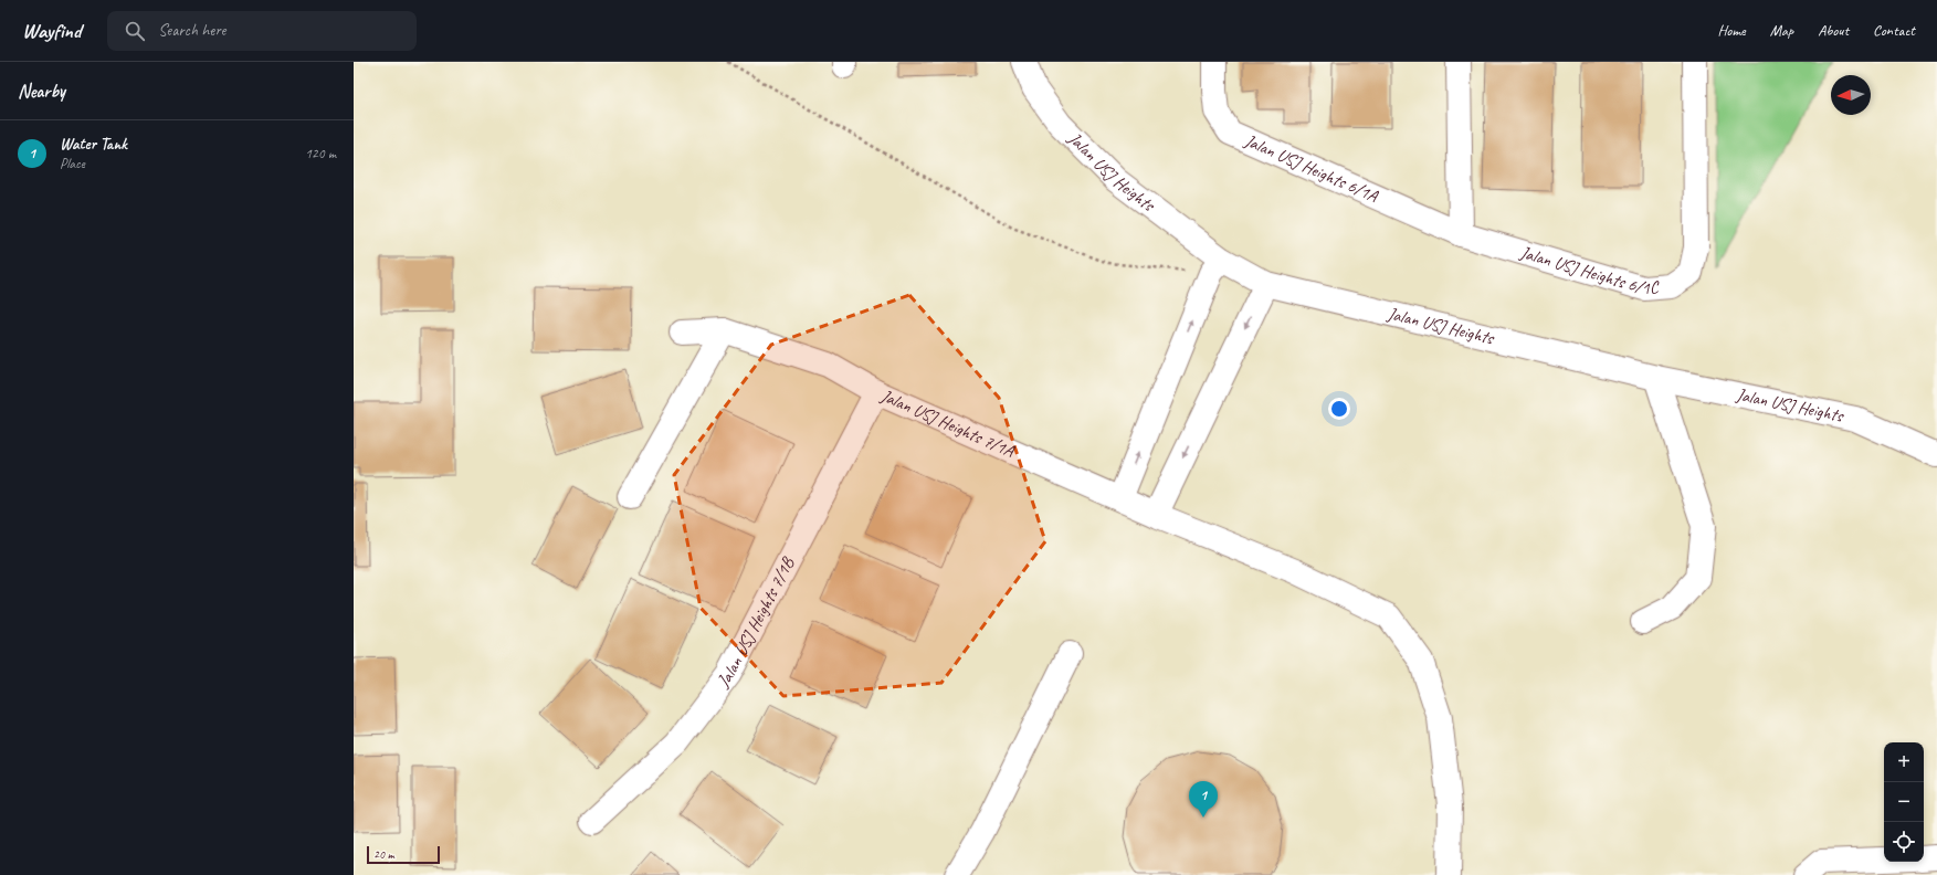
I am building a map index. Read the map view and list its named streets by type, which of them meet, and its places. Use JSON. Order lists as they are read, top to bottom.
{
  "streets": {
    "street": [
      "Jalan USJ Heights 6/1A",
      "Jalan USJ Heights",
      "Jalan USJ Heights 6/1C",
      "Jalan USJ Heights 7/1A",
      "Jalan USJ Heights 7/1B"
    ]
  },
  "crossings": [
    ["Jalan USJ Heights 6/1A", "Jalan USJ Heights 6/1C"],
    ["Jalan USJ Heights 7/1A", "Jalan USJ Heights 7/1B"]
  ],
  "scale_bar": "20 m",
  "north": "left",
  "page": {
    "header": "Wayfind",
    "search": "Search here",
    "nav": [
      "Home",
      "Map",
      "About",
      "Contact"
    ],
    "heading": "Nearby",
    "list": [
      {
        "mark": "1",
        "name": "Water Tank",
        "note": "Place",
        "value": "120 m"
      }
    ],
    "map_buttons": ["+", "−"],
    "pins": "1",
    "scale": "20 m"
  }
}
